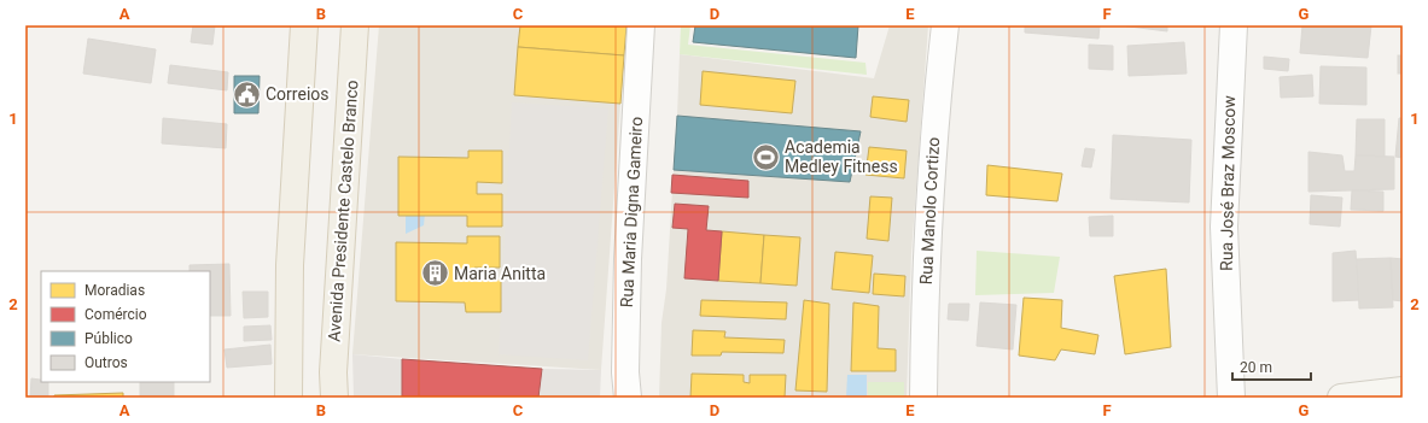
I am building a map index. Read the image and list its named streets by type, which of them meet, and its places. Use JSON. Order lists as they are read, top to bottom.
{
  "streets": {
    "main road": ["Avenida Presidente Castelo Branco"],
    "street": ["Rua José Braz Moscow", "Rua Manolo Cortizo", "Rua Maria Digna Gameiro"]
  },
  "places": {
    "public building": ["Correios"],
    "sports": ["Academia Medley Fitness"],
    "building": ["Maria Anitta"]
  },
  "legend": [
    "Moradias",
    "Comércio",
    "Público",
    "Outros"
  ],
  "scale_bar": "20 m",
  "grid": {
    "columns": [
      "A",
      "B",
      "C",
      "D",
      "E",
      "F",
      "G"
    ],
    "rows": ["1", "2"]
  }
}
